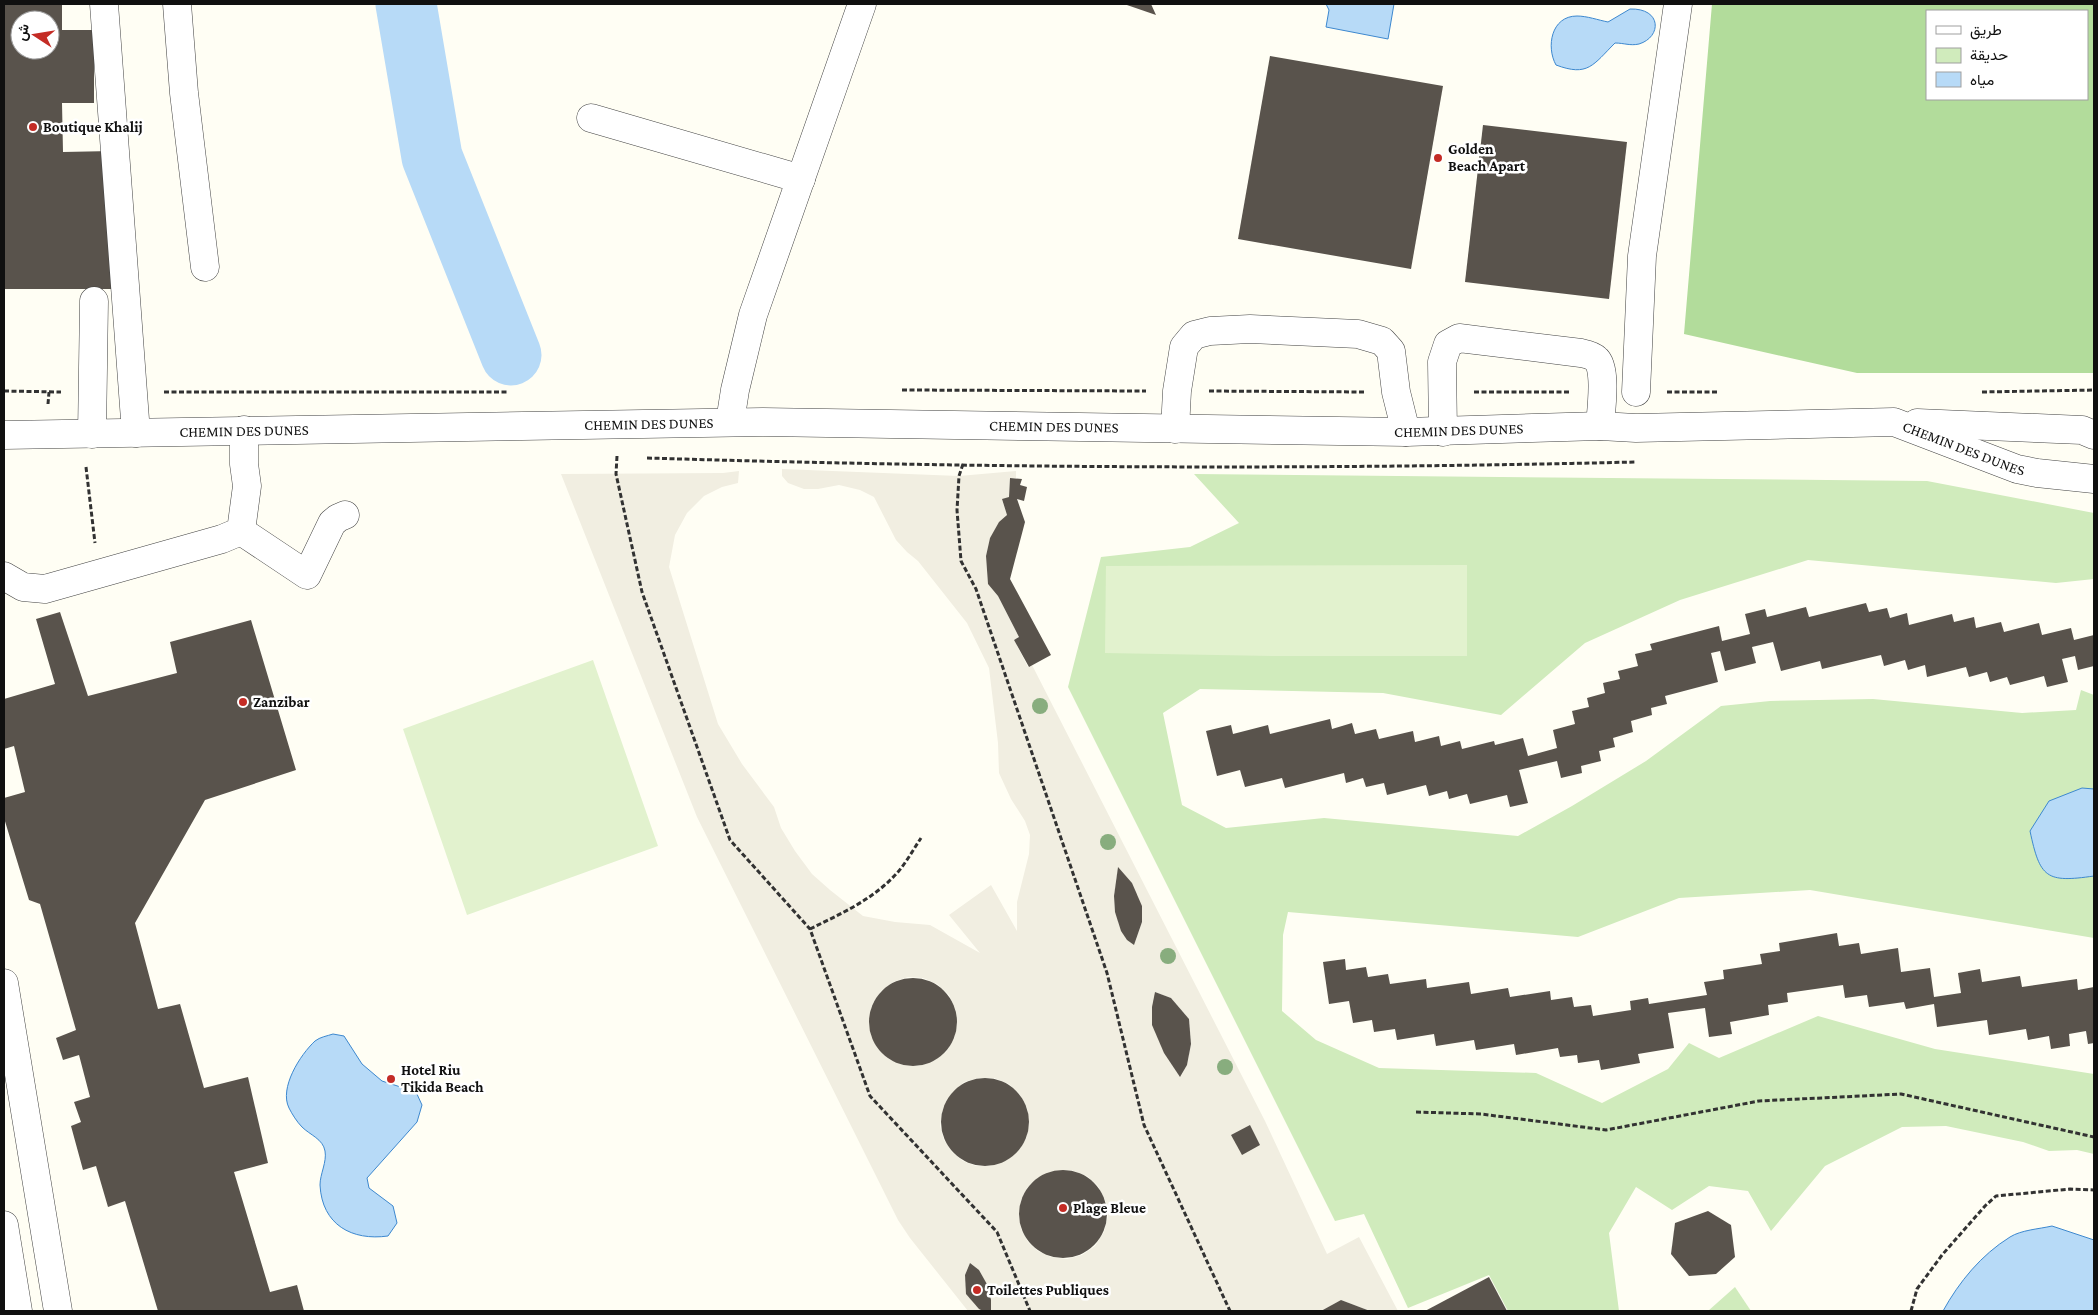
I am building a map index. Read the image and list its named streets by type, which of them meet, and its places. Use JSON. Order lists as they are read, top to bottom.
{
  "streets": {
    "street": ["CHEMIN DES DUNES"]
  },
  "places": [
    "Boutique Khalij",
    "Golden Beach Apart",
    "Zanzibar",
    "Hotel Riu Tikida Beach",
    "Plage Bleue",
    "Toilettes Publiques"
  ],
  "legend": ["طريق", "حديقة", "مياه"],
  "north": "left"
}
